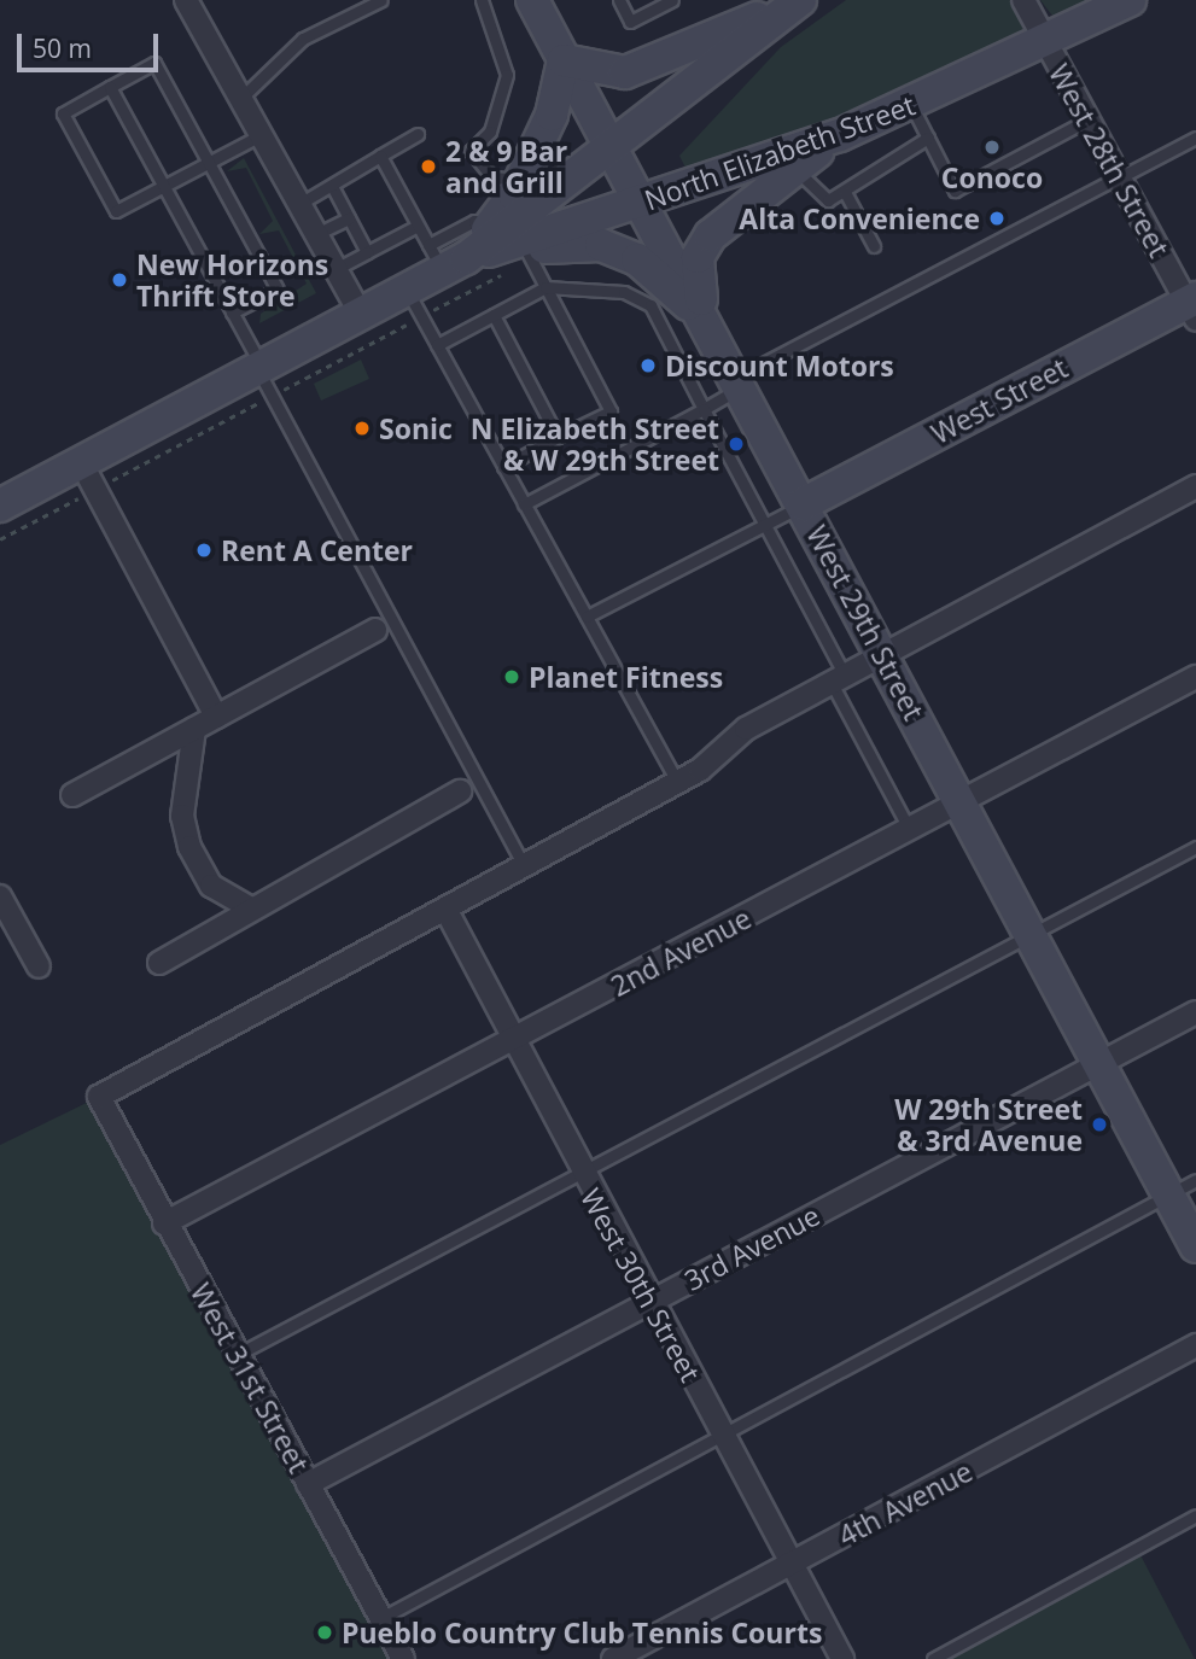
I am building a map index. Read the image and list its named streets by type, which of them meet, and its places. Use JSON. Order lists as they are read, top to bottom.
{
  "streets": {
    "main road": ["North Elizabeth Street", "West Street", "West 29th Street"],
    "street": [
      "West 28th Street",
      "2nd Avenue",
      "3rd Avenue",
      "West 30th Street",
      "West 31st Street",
      "4th Avenue"
    ]
  },
  "crossings": [
    ["North Elizabeth Street", "West 28th Street"],
    ["North Elizabeth Street", "West 29th Street"],
    ["West 28th Street", "West Street"],
    ["West Street", "West 29th Street"],
    ["West 29th Street", "2nd Avenue"],
    ["West 29th Street", "3rd Avenue"],
    ["2nd Avenue", "West 30th Street"],
    ["2nd Avenue", "West 31st Street"],
    ["3rd Avenue", "West 30th Street"],
    ["3rd Avenue", "West 31st Street"],
    ["West 30th Street", "West 31st Street"],
    ["West 30th Street", "4th Avenue"]
  ],
  "places": [
    "Conoco",
    "2 & 9 Bar and Grill",
    "Alta Convenience",
    "New Horizons Thrift Store",
    "Discount Motors",
    "Sonic",
    "N Elizabeth Street & W 29th Street",
    "Rent A Center",
    "Planet Fitness",
    "W 29th Street & 3rd Avenue",
    "Pueblo Country Club Tennis Courts"
  ],
  "scale_bar": "50 m"
}
